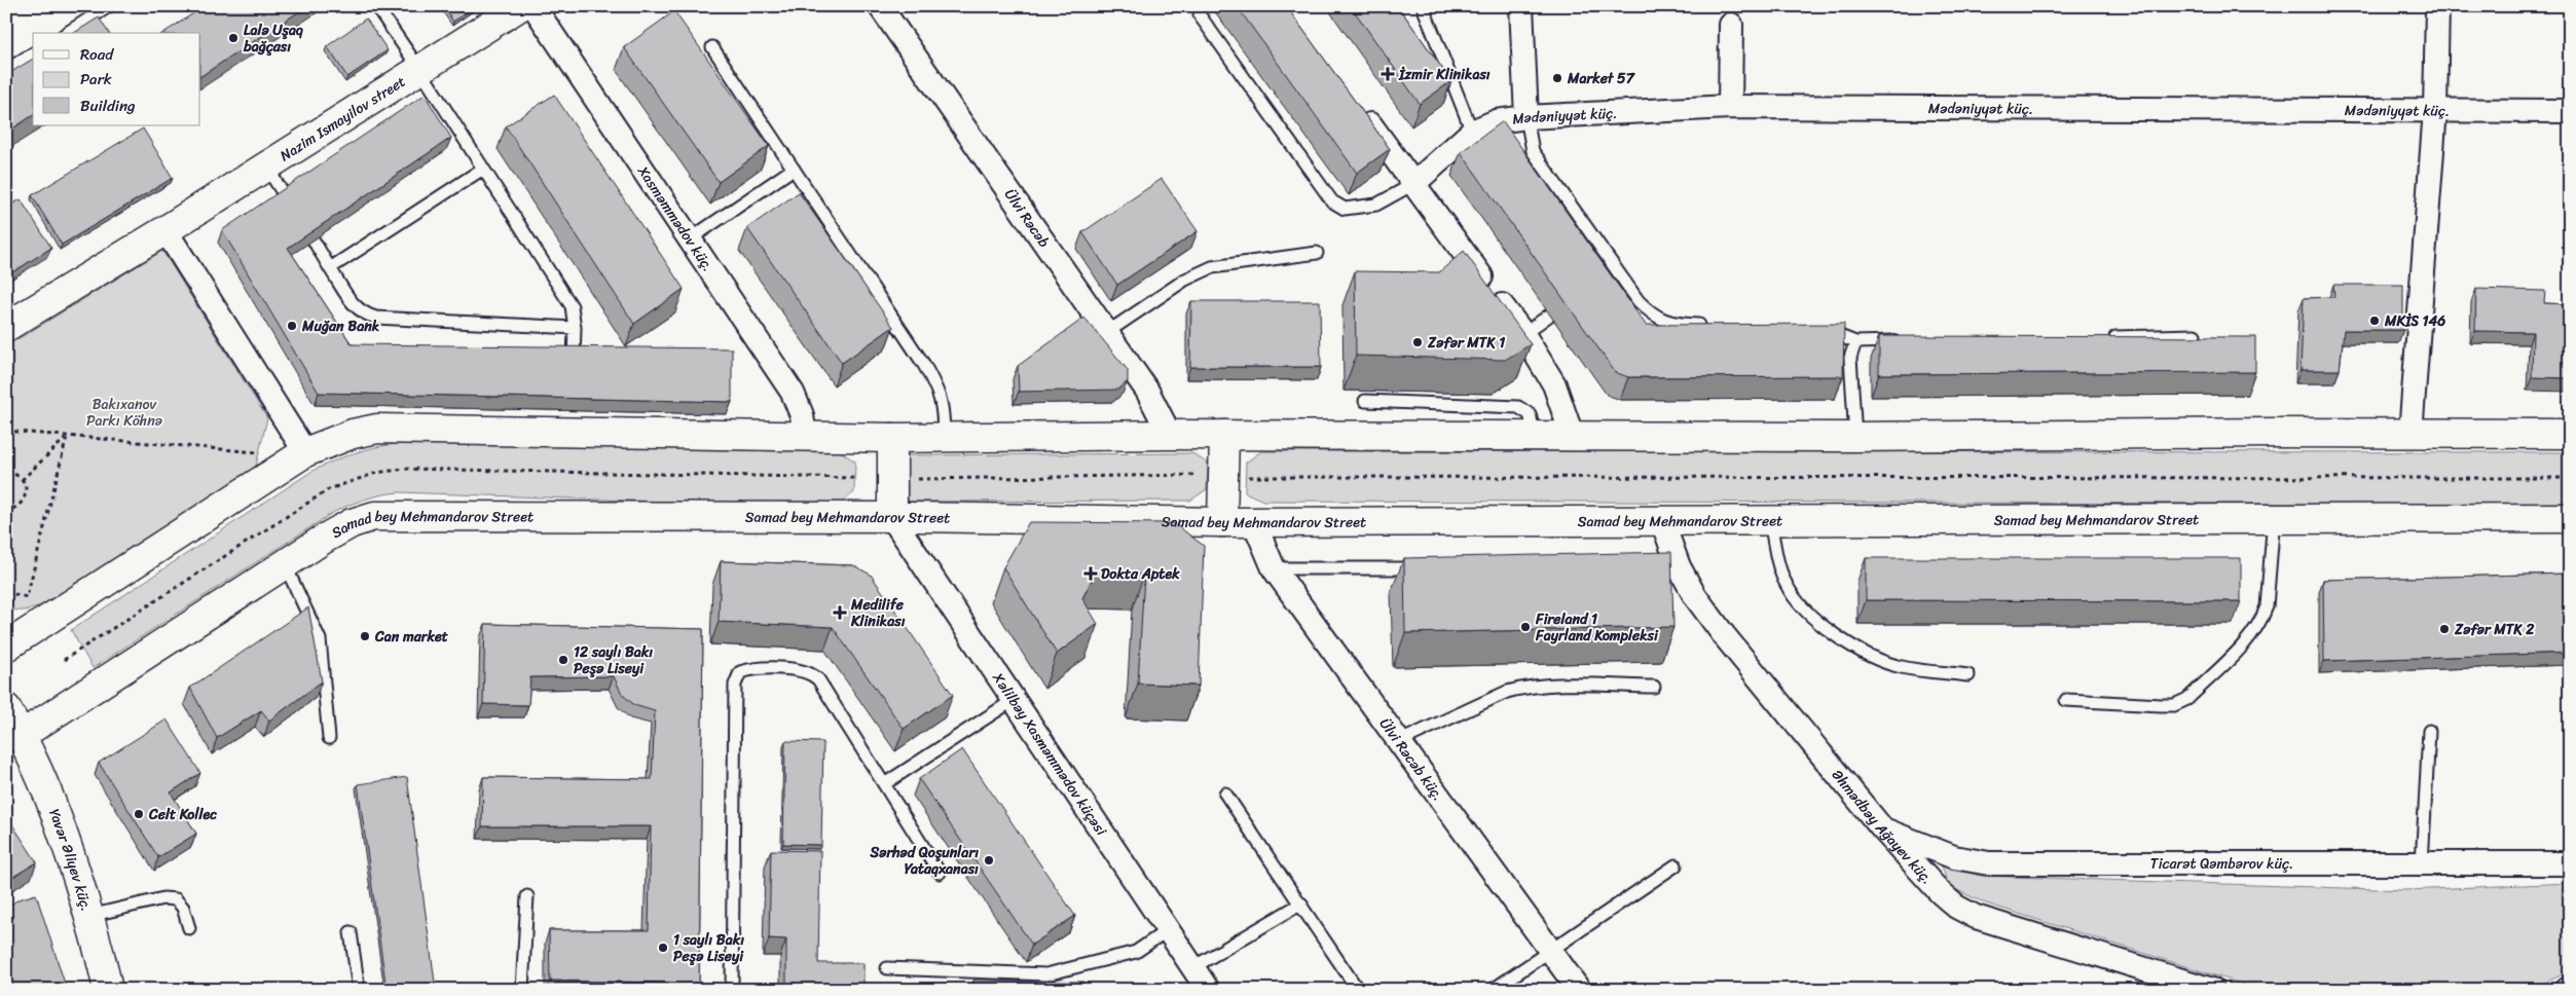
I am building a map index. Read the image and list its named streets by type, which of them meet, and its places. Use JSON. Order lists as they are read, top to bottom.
{
  "streets": {
    "main road": ["Nazim Ismayilov street", "Samad bey Mehmandarov Street", "Yavər Əliyev küç."],
    "street": [
      "Mədəniyyət küç.",
      "Xasməmmədov küç.",
      "Ülvi Rəcəb",
      "Xəlilbəy Xasməmmədov küçəsi",
      "Ülvi Rəcəb küç.",
      "Əhmədbəy Ağayev küç.",
      "Ticarət Qəmbərov küç."
    ]
  },
  "crossings": [
    ["Samad bey Mehmandarov Street", "Xəlilbəy Xasməmmədov küçəsi"],
    ["Samad bey Mehmandarov Street", "Ülvi Rəcəb küç."],
    ["Samad bey Mehmandarov Street", "Əhmədbəy Ağayev küç."],
    ["Samad bey Mehmandarov Street", "Yavər Əliyev küç."],
    ["Əhmədbəy Ağayev küç.", "Ticarət Qəmbərov küç."]
  ],
  "parks": ["Bakıxanov Parkı Köhnə"],
  "places": {
    "other": [
      "Lalə Uşaq bağçası",
      "Market 57",
      "MKİS 146",
      "Muğan Bank",
      "Zəfər MTK 1",
      "Fireland 1 Fayrland Kompleksi",
      "Zəfər MTK 2",
      "Can market",
      "12 saylı Bakı Peşə Liseyi",
      "Celt Kollec",
      "Sərhəd Qoşunları Yataqxanası",
      "1 saylı Bakı Peşə Liseyi"
    ],
    "health": ["İzmir Klinikası", "Dokta Aptek", "Medilife Klinikası"]
  },
  "legend": ["Road", "Park", "Building"]
}
